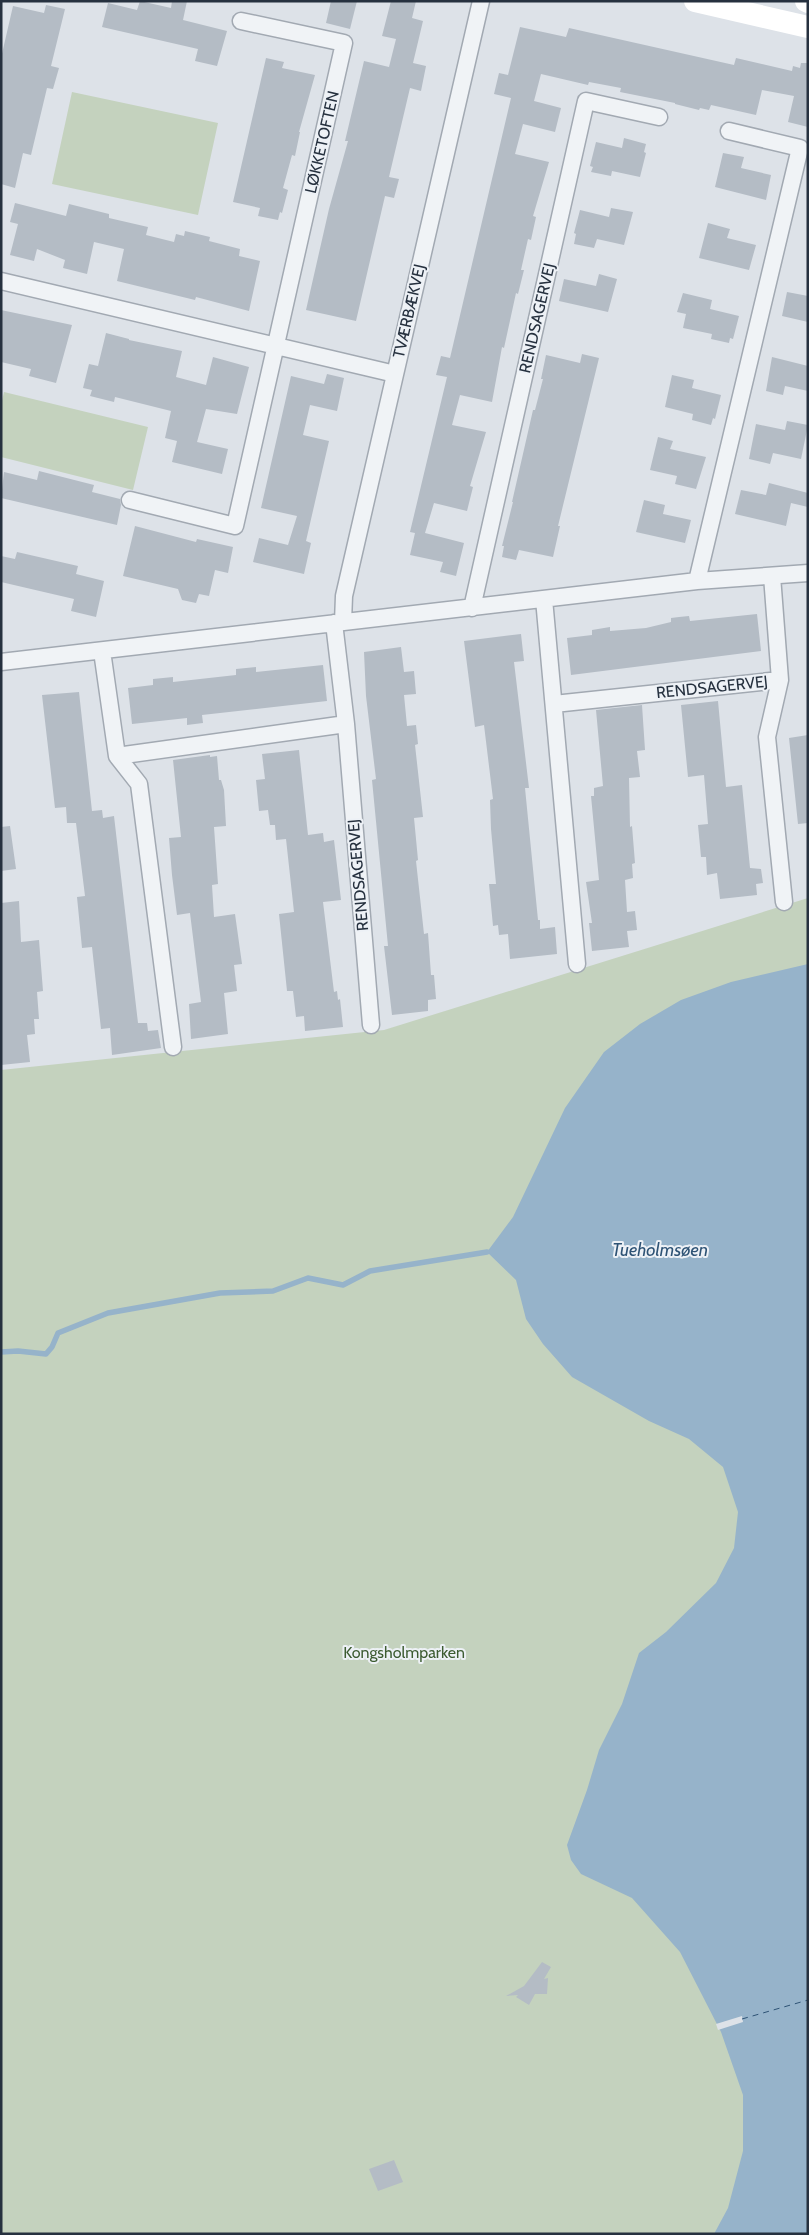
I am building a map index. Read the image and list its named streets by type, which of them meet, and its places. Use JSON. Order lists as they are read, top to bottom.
{
  "streets": {
    "street": ["LØKKETOFTEN", "TVÆRBÆKVEJ", "RENDSAGERVEJ"]
  },
  "crossings": [
    ["TVÆRBÆKVEJ", "RENDSAGERVEJ"]
  ],
  "water": ["Tueholmsøen"],
  "parks": ["Kongsholmparken"]
}
